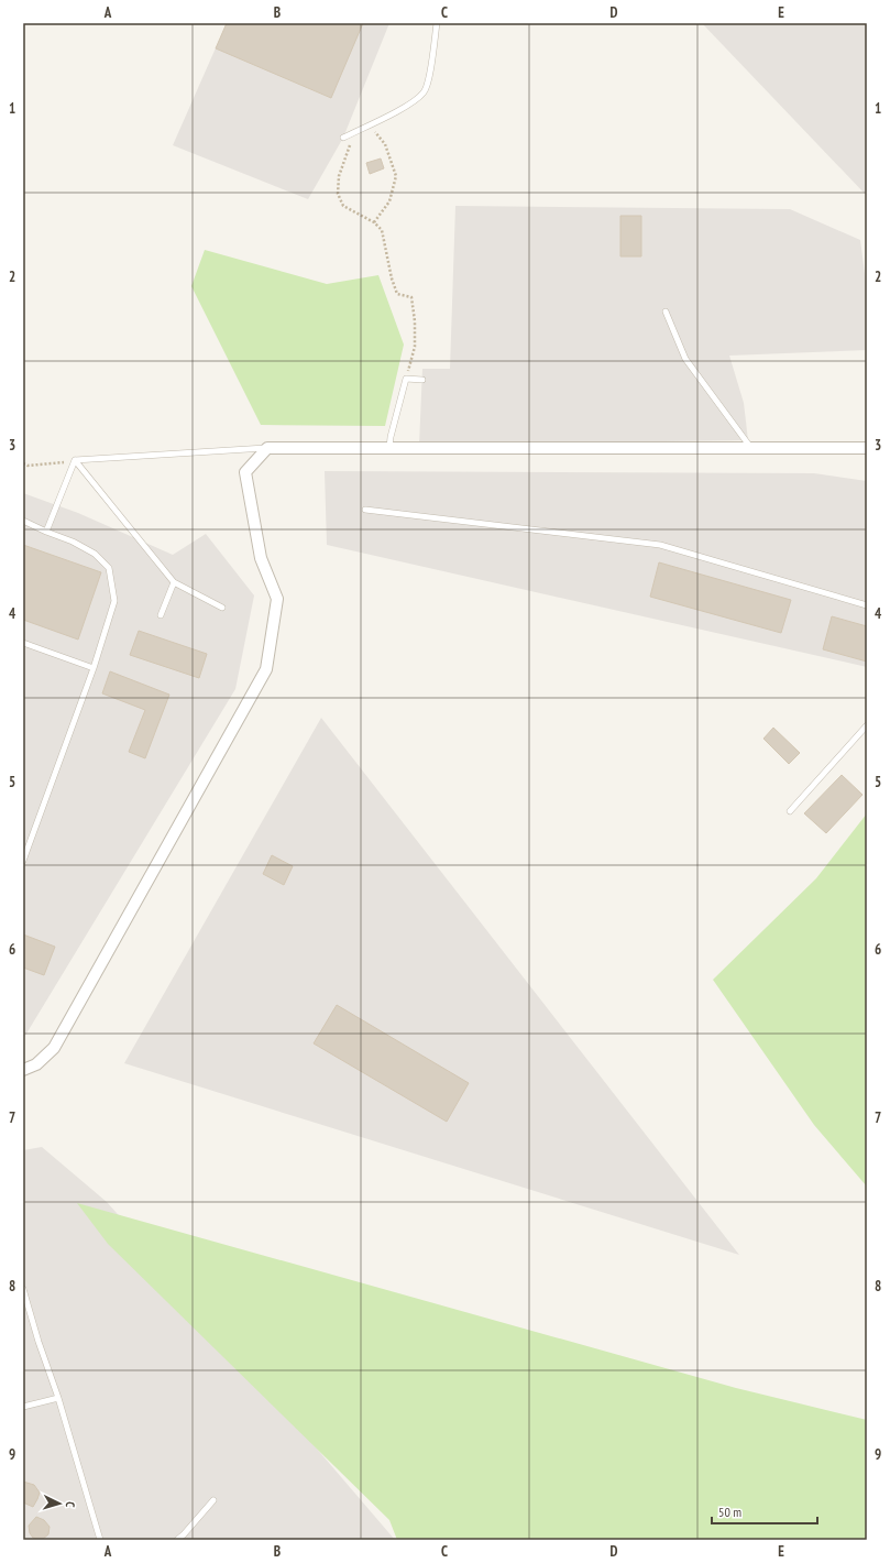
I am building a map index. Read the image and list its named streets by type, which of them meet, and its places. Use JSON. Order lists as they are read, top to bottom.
{
  "scale_bar": "50 m",
  "north": "right",
  "grid": {
    "columns": [
      "A",
      "B",
      "C",
      "D",
      "E"
    ],
    "rows": [
      "1",
      "2",
      "3",
      "4",
      "5",
      "6",
      "7",
      "8",
      "9"
    ]
  }
}
